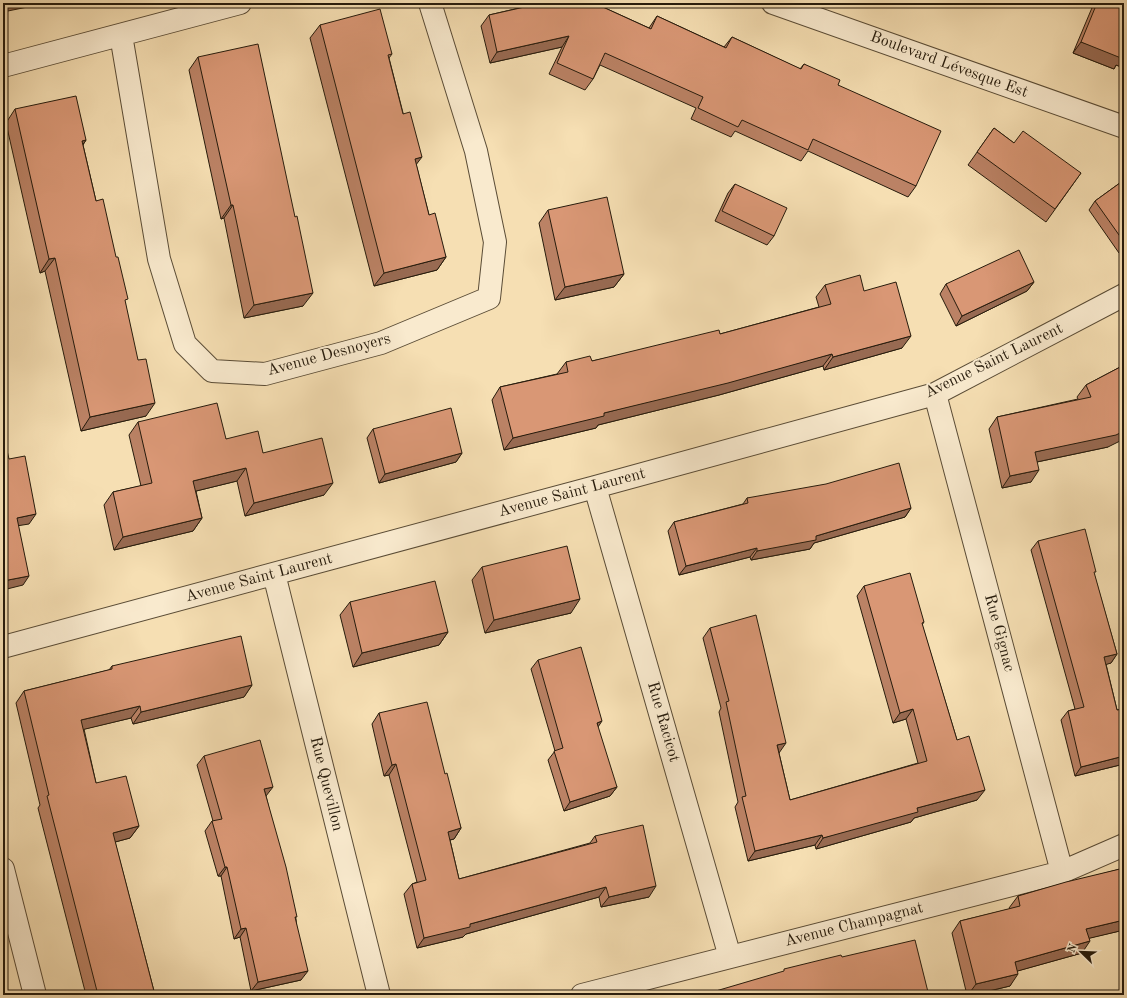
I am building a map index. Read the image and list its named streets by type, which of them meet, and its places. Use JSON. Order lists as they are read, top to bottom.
{
  "streets": {
    "street": [
      "Boulevard Lévesque Est",
      "Avenue Desnoyers",
      "Avenue Saint Laurent",
      "Rue Gignac",
      "Rue Racicot",
      "Rue Quevillon",
      "Avenue Champagnat"
    ]
  },
  "crossings": [
    ["Avenue Saint Laurent", "Rue Gignac"],
    ["Avenue Saint Laurent", "Rue Racicot"],
    ["Avenue Saint Laurent", "Rue Quevillon"],
    ["Rue Gignac", "Avenue Champagnat"],
    ["Rue Racicot", "Avenue Champagnat"]
  ],
  "north": "top left"
}
